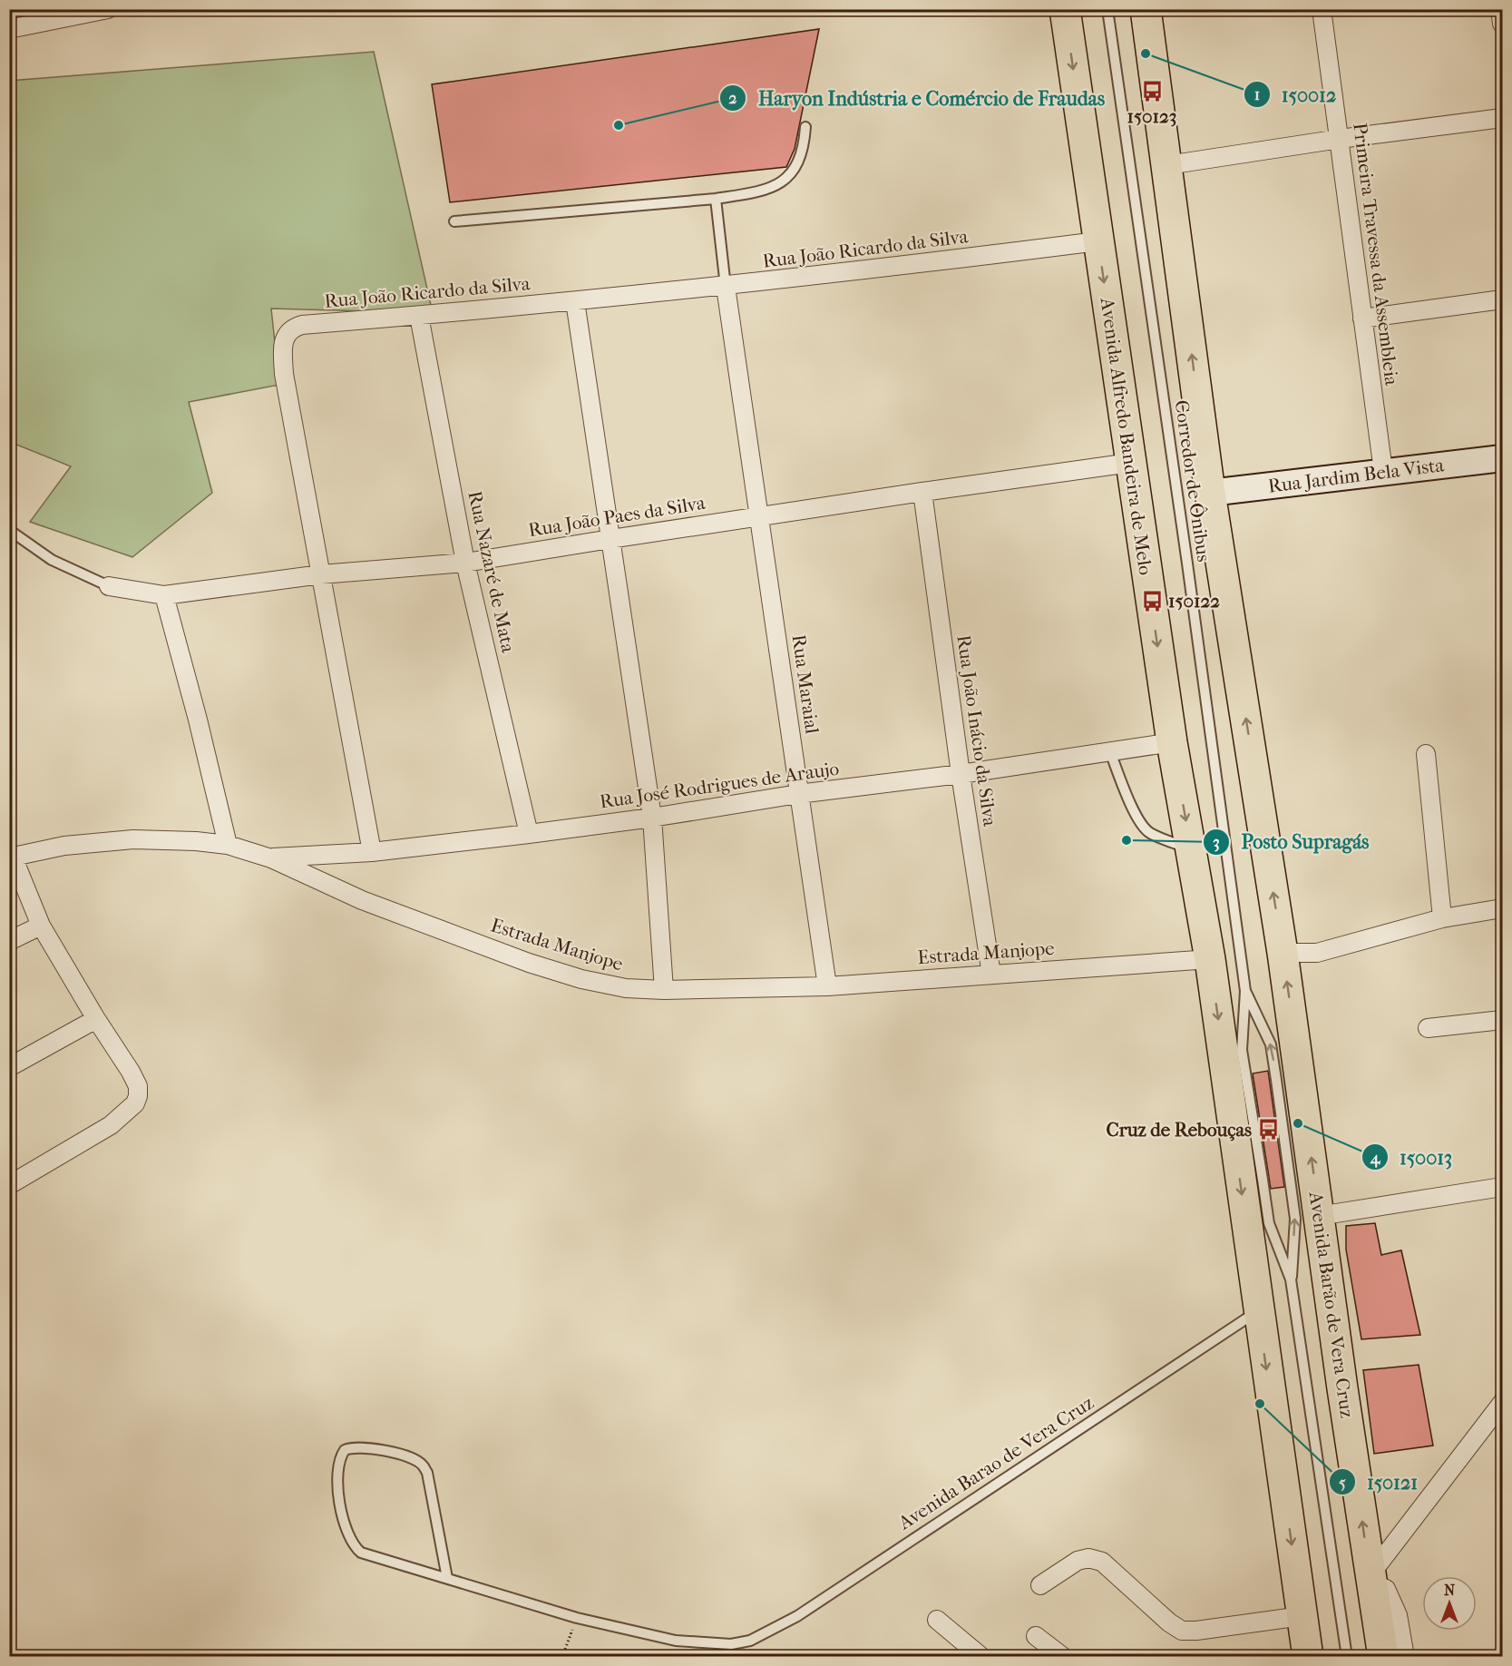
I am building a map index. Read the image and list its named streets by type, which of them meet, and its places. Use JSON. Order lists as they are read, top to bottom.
{
  "streets": {
    "highway": ["Avenida Alfredo Bandeira de Melo", "Avenida Barão de Vera Cruz"],
    "main road": ["Rua Jardim Bela Vista"],
    "street": [
      "Rua João Ricardo da Silva",
      "Primeira Travessa da Assembleia",
      "Rua João Paes da Silva",
      "Rua Nazaré de Mata",
      "Rua Maraial",
      "Rua João Inácio da Silva",
      "Rua José Rodrigues de Araujo",
      "Estrada Manjope"
    ],
    "lane": ["Corredor de Ônibus", "Avenida Barao de Vera Cruz"]
  },
  "crossings": [
    ["Rua João Ricardo da Silva", "Avenida Alfredo Bandeira de Melo"],
    ["Rua João Ricardo da Silva", "Rua João Paes da Silva"],
    ["Rua João Ricardo da Silva", "Rua Nazaré de Mata"],
    ["Rua João Ricardo da Silva", "Rua Maraial"],
    ["Rua João Ricardo da Silva", "Rua José Rodrigues de Araujo"],
    ["Primeira Travessa da Assembleia", "Rua Jardim Bela Vista"],
    ["Avenida Alfredo Bandeira de Melo", "Rua João Paes da Silva"],
    ["Avenida Alfredo Bandeira de Melo", "Rua José Rodrigues de Araujo"],
    ["Avenida Alfredo Bandeira de Melo", "Estrada Manjope"],
    ["Rua João Paes da Silva", "Rua Nazaré de Mata"],
    ["Rua João Paes da Silva", "Rua Maraial"],
    ["Rua João Paes da Silva", "Rua João Inácio da Silva"],
    ["Rua Nazaré de Mata", "Rua José Rodrigues de Araujo"],
    ["Rua Maraial", "Rua José Rodrigues de Araujo"],
    ["Rua Maraial", "Estrada Manjope"],
    ["Rua João Inácio da Silva", "Rua José Rodrigues de Araujo"],
    ["Rua João Inácio da Silva", "Estrada Manjope"],
    ["Rua José Rodrigues de Araujo", "Estrada Manjope"]
  ],
  "places": {
    "other": [
      "150012",
      "Haryon Indústria e Comércio de Fraudas",
      "Posto Supragás",
      "150013",
      "150121"
    ],
    "bus stop": ["150123", "150122", "Cruz de Rebouças"]
  },
  "north": "top"
}
